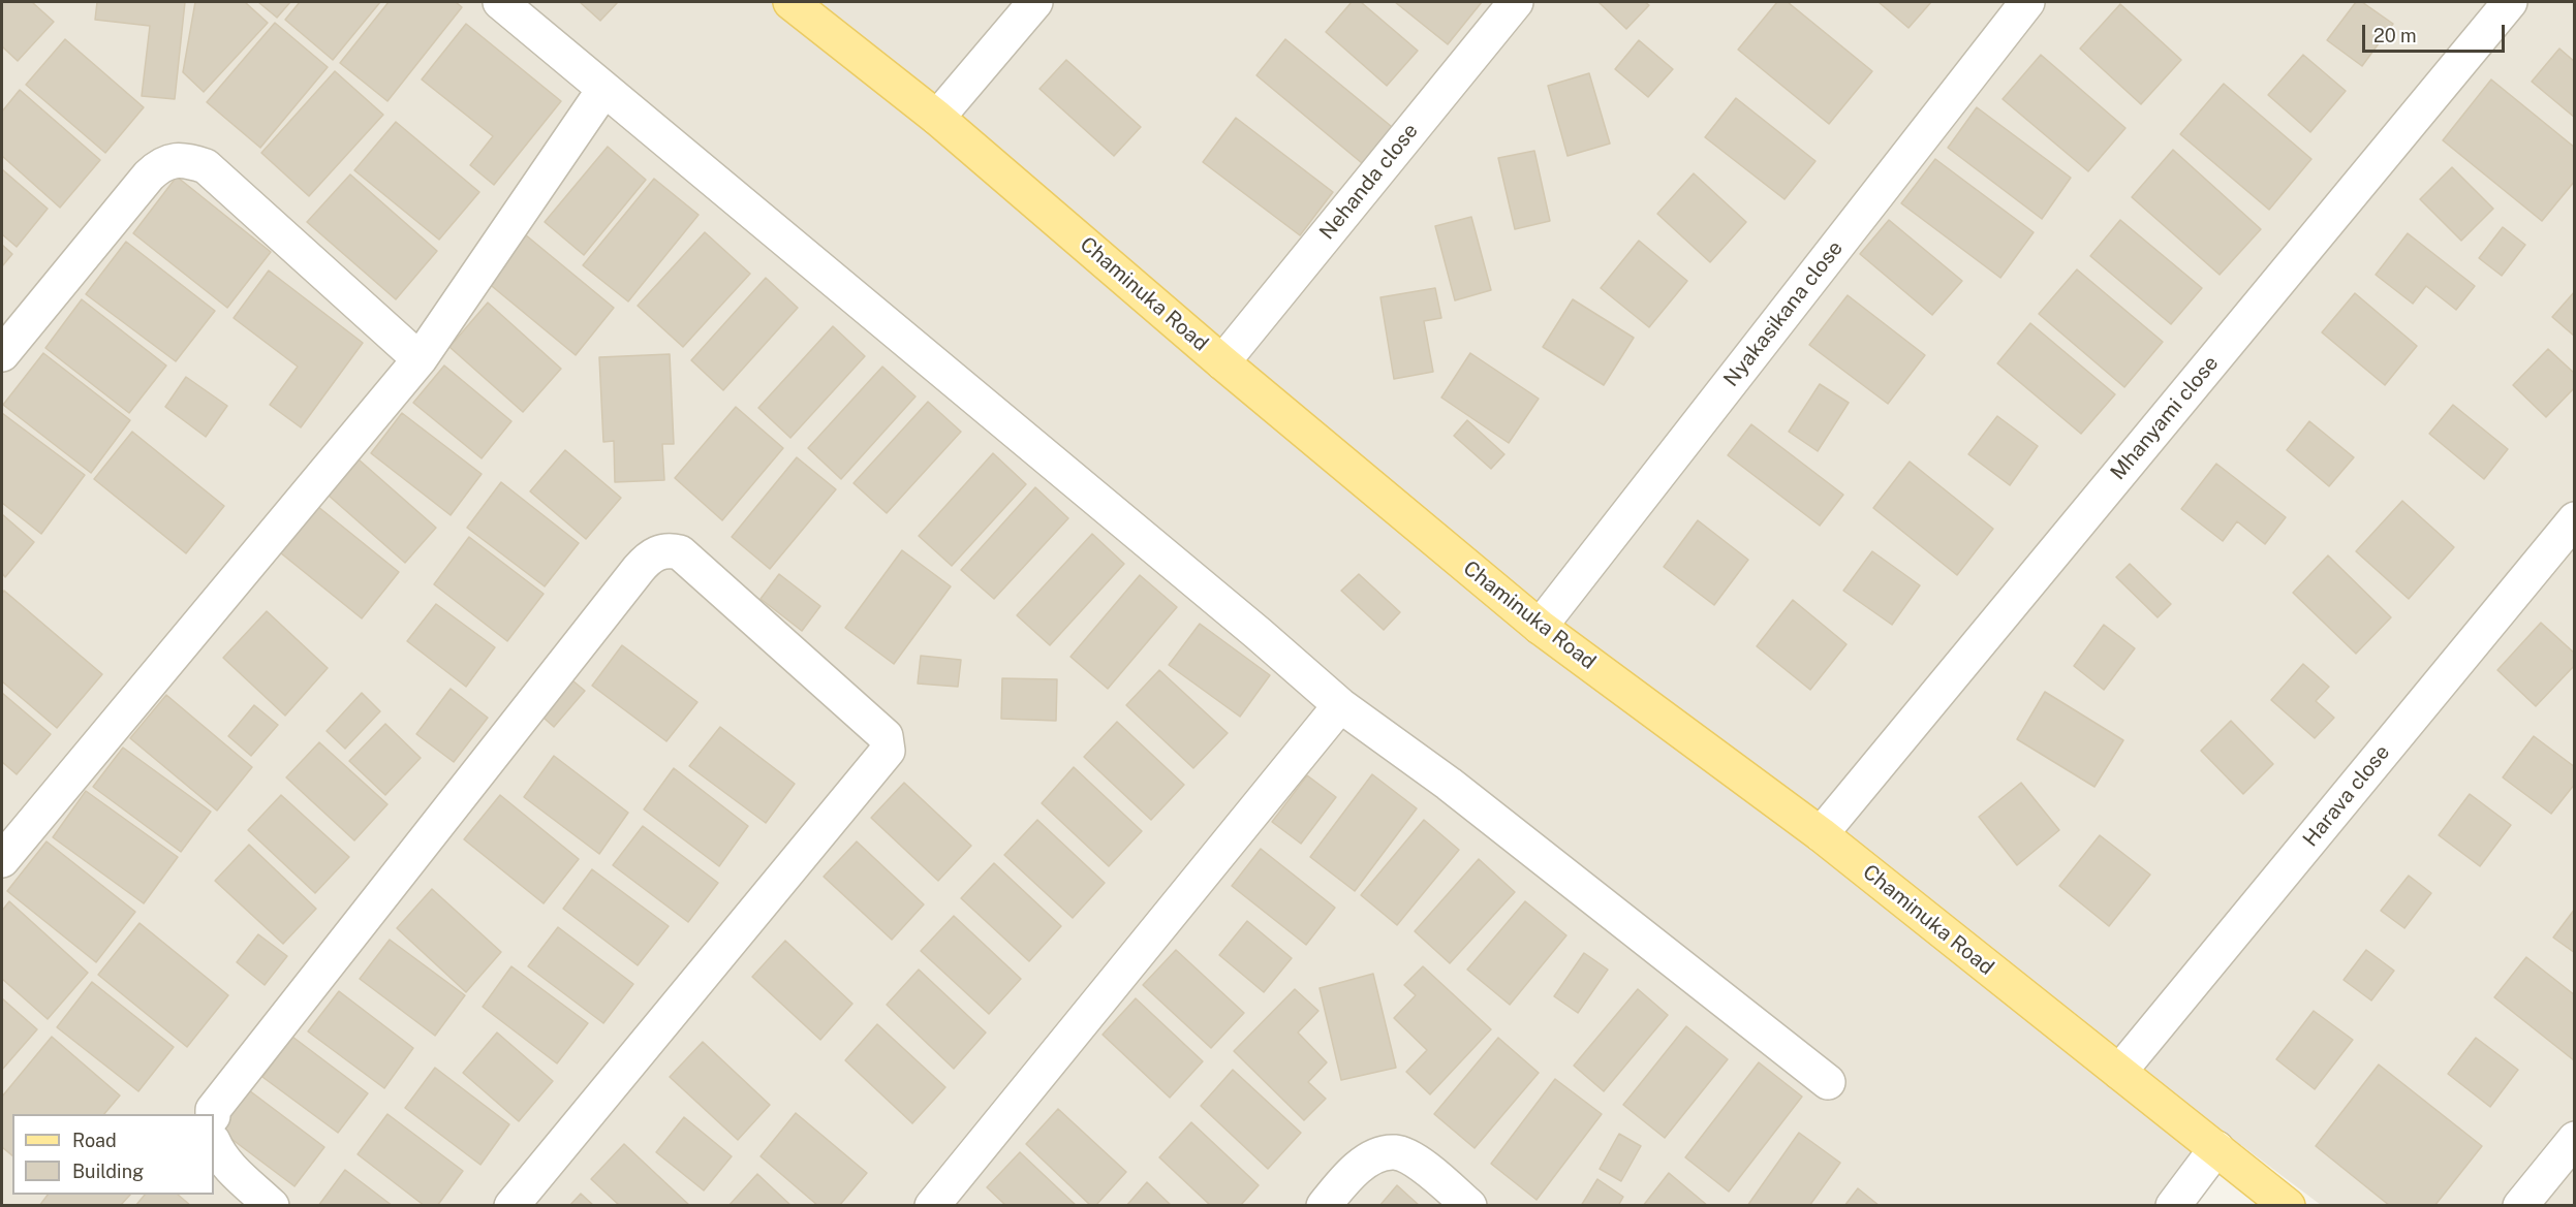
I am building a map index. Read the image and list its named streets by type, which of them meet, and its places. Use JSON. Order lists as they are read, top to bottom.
{
  "streets": {
    "main road": ["Chaminuka Road"],
    "street": [
      "Nehanda close",
      "Nyakasikana close",
      "Mhanyami close",
      "Harava close"
    ]
  },
  "crossings": [
    ["Nehanda close", "Chaminuka Road"],
    ["Chaminuka Road", "Nyakasikana close"],
    ["Chaminuka Road", "Mhanyami close"],
    ["Chaminuka Road", "Harava close"]
  ],
  "legend": ["Road", "Building"],
  "scale_bar": "20 m"
}
